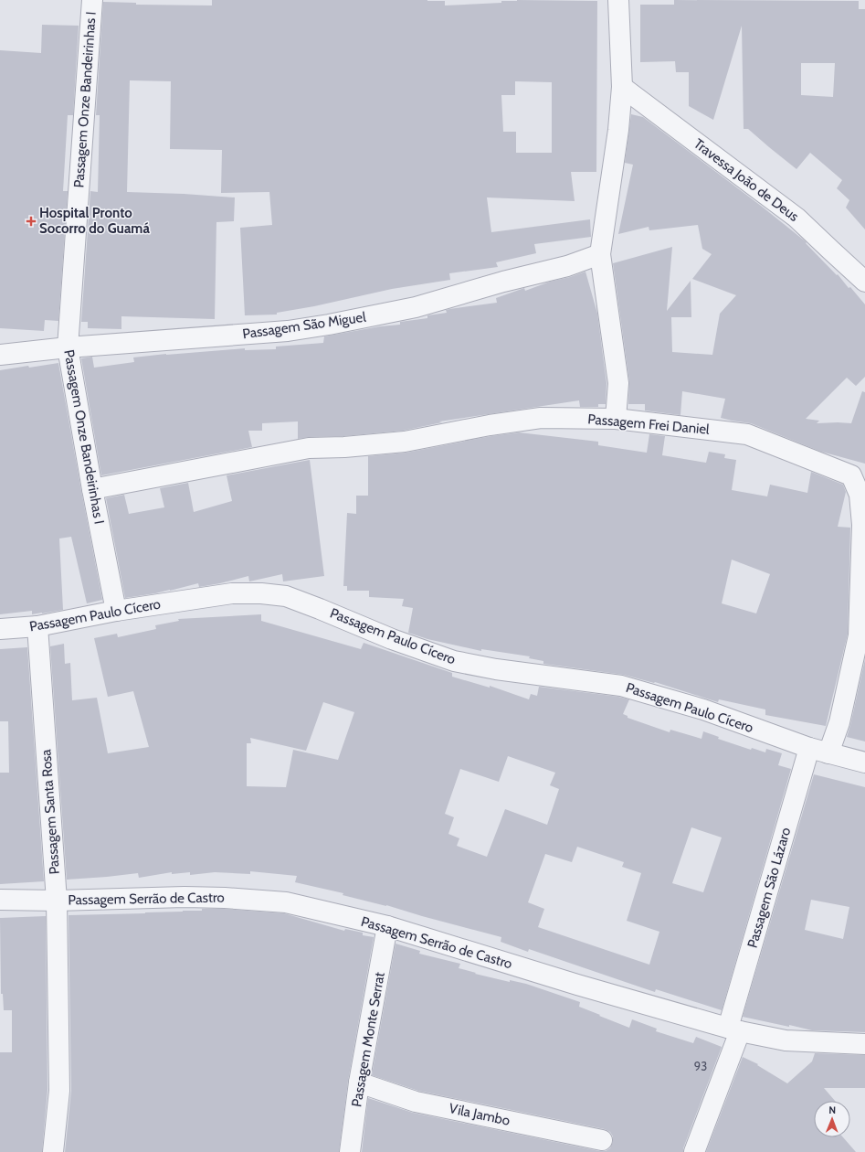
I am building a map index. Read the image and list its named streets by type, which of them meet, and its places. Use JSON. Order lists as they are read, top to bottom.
{
  "streets": {
    "street": [
      "Passagem Onze Bandeirinhas I",
      "Travessa João de Deus",
      "Passagem São Miguel",
      "Passagem Frei Daniel",
      "Passagem Paulo Cícero",
      "Passagem Santa Rosa",
      "Passagem São Lázaro",
      "Passagem Serrão de Castro",
      "Passagem Monte Serrat",
      "Vila Jambo"
    ]
  },
  "crossings": [
    ["Passagem Onze Bandeirinhas I", "Passagem São Miguel"],
    ["Passagem Onze Bandeirinhas I", "Passagem Frei Daniel"],
    ["Passagem Onze Bandeirinhas I", "Passagem Paulo Cícero"],
    ["Passagem Frei Daniel", "Passagem Paulo Cícero"],
    ["Passagem Paulo Cícero", "Passagem Santa Rosa"],
    ["Passagem Paulo Cícero", "Passagem São Lázaro"],
    ["Passagem Santa Rosa", "Passagem Serrão de Castro"],
    ["Passagem São Lázaro", "Passagem Serrão de Castro"],
    ["Passagem Serrão de Castro", "Passagem Monte Serrat"],
    ["Passagem Monte Serrat", "Vila Jambo"]
  ],
  "places": {
    "health": ["Hospital Pronto Socorro do Guamá"]
  },
  "house_numbers": ["93"],
  "north": "top"
}
